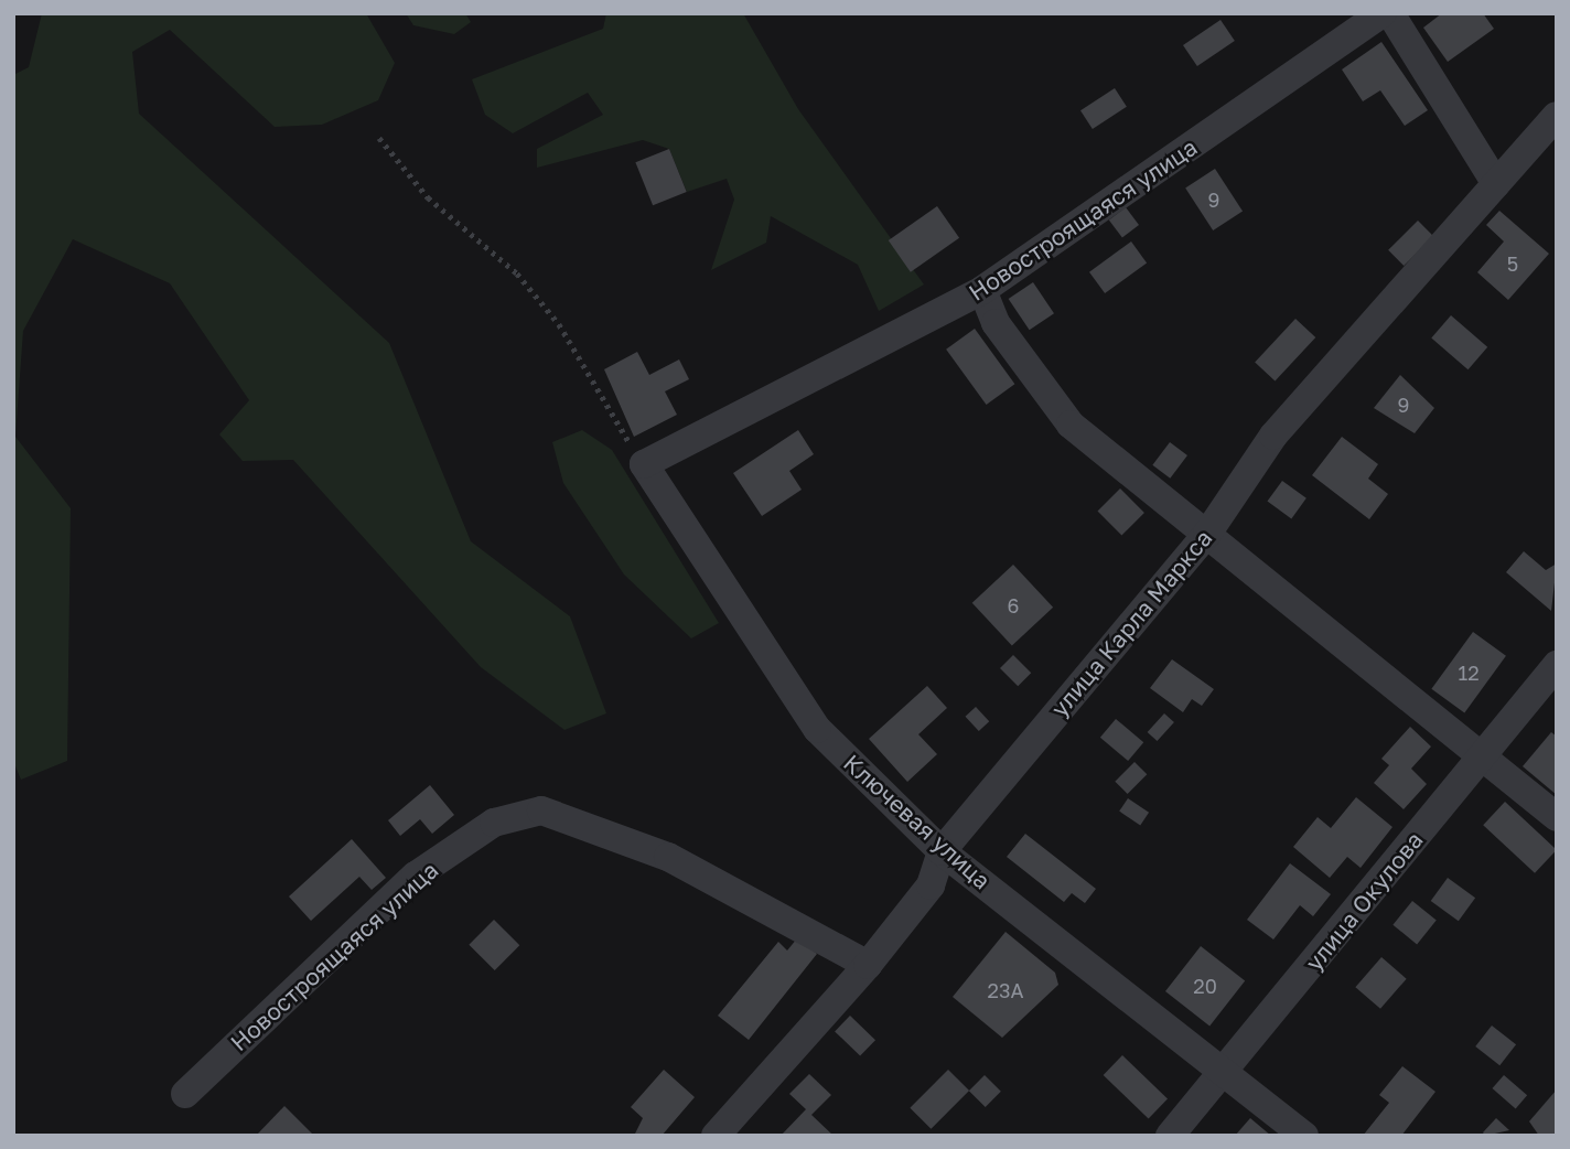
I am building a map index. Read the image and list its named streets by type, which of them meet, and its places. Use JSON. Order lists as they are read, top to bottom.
{
  "streets": {
    "street": [
      "Новостроящаяся улица",
      "улица Карла Маркса",
      "Ключевая улица",
      "улица Окулова"
    ]
  },
  "crossings": [
    ["Новостроящаяся улица", "улица Карла Маркса"],
    ["Новостроящаяся улица", "Ключевая улица"],
    ["улица Карла Маркса", "Ключевая улица"],
    ["Ключевая улица", "улица Окулова"]
  ],
  "house_numbers": [
    "9",
    "5",
    "9",
    "6",
    "12",
    "20",
    "23А"
  ]
}
